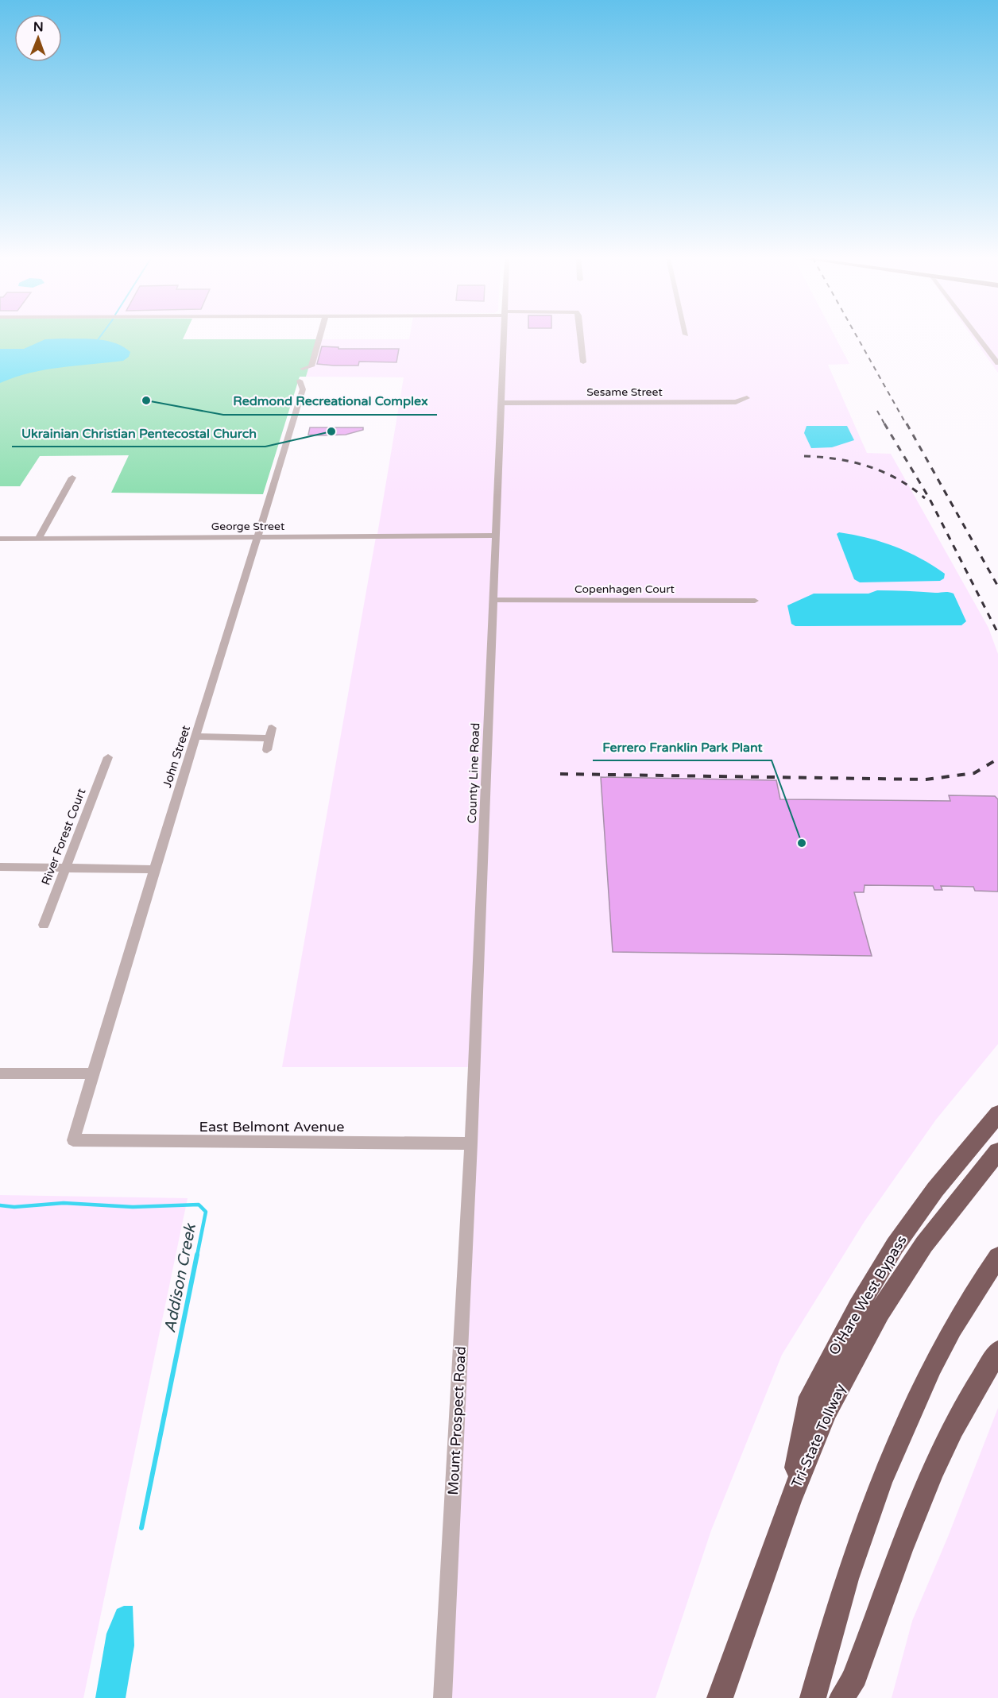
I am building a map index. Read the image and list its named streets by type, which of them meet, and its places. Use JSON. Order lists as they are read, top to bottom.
{
  "streets": {
    "highway": ["O'Hare West Bypass", "Tri-State Tollway"],
    "street": [
      "Sesame Street",
      "George Street",
      "Copenhagen Court",
      "John Street",
      "County Line Road",
      "River Forest Court",
      "East Belmont Avenue",
      "Mount Prospect Road"
    ]
  },
  "crossings": [
    ["Sesame Street", "County Line Road"],
    ["George Street", "John Street"],
    ["George Street", "County Line Road"],
    ["Copenhagen Court", "County Line Road"],
    ["John Street", "East Belmont Avenue"],
    ["County Line Road", "East Belmont Avenue"],
    ["County Line Road", "Mount Prospect Road"],
    ["East Belmont Avenue", "Mount Prospect Road"],
    ["O'Hare West Bypass", "Tri-State Tollway"]
  ],
  "water": ["Addison Creek"],
  "places": ["Redmond Recreational Complex", "Ukrainian Christian Pentecostal Church", "Ferrero Franklin Park Plant"],
  "north": "top"
}
